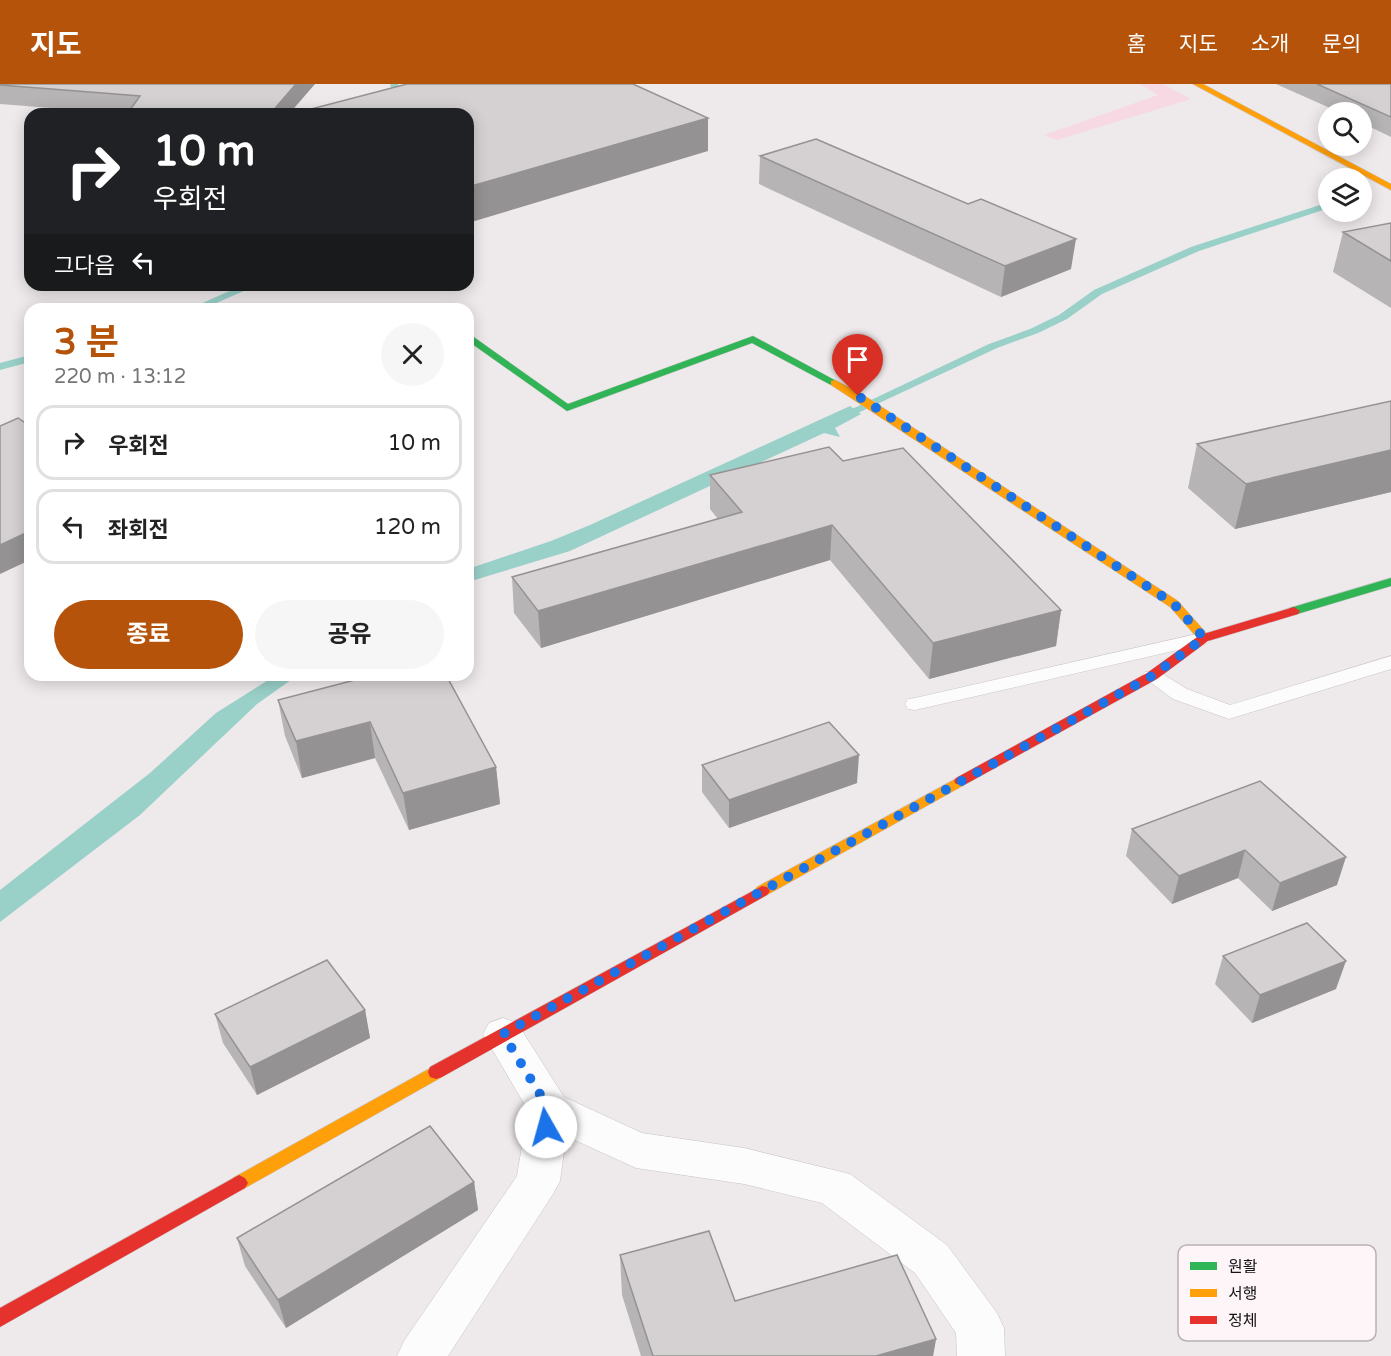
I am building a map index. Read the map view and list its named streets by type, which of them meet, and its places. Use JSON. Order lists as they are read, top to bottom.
{
  "legend": ["원활", "서행", "정체"],
  "page": {
    "header": "지도",
    "nav": [
      "홈",
      "지도",
      "소개",
      "문의"
    ],
    "turn": ["10 m", "우회전"],
    "then": "그다음",
    "heading": ["3 분", "220 m · 13:12"],
    "list": [
      {
        "name": "우회전",
        "value": "10 m"
      },
      {
        "name": "좌회전",
        "value": "120 m"
      }
    ],
    "buttons": ["종료", "공유"]
  }
}
